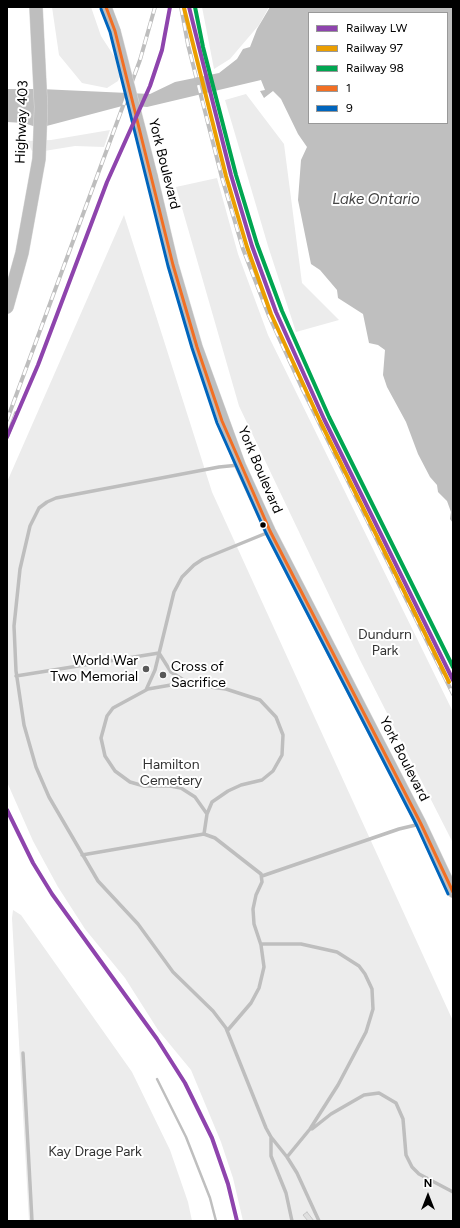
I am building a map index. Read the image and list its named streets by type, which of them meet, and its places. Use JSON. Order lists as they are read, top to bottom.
{
  "streets": {
    "highway": ["Highway 403"],
    "main road": ["York Boulevard"]
  },
  "water": ["Lake Ontario"],
  "parks": ["Dundurn Park", "Hamilton Cemetery", "Kay Drage Park"],
  "places": ["World War Two Memorial", "Cross of Sacrifice"],
  "lines": [
    "rail line LW",
    "rail line 98",
    "transit line 1",
    "rail line 97",
    "transit line 9"
  ],
  "legend": [
    "Railway LW",
    "Railway 97",
    "Railway 98",
    "1",
    "9"
  ],
  "north": "top"
}
